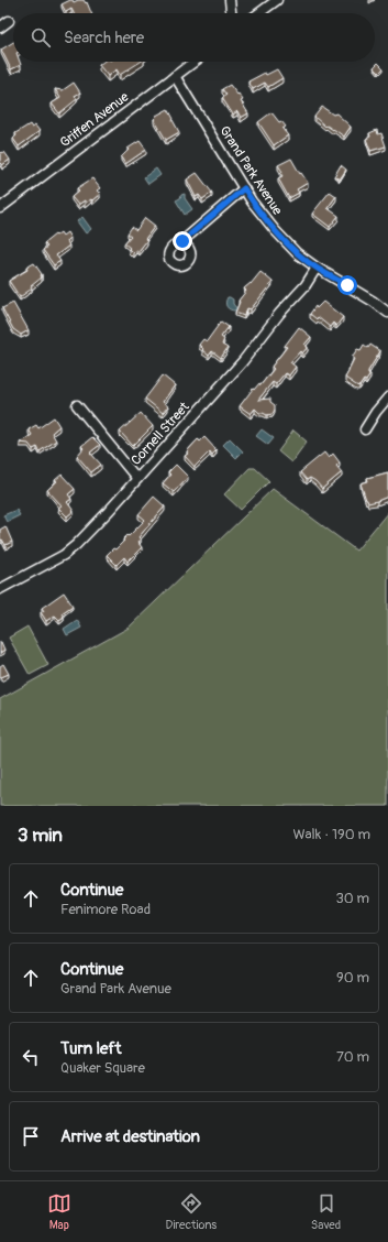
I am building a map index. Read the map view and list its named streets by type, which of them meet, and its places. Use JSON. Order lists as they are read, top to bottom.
{
  "streets": {
    "street": ["Griffen Avenue", "Grand Park Avenue", "Cornell Street"]
  },
  "crossings": [
    ["Griffen Avenue", "Grand Park Avenue"],
    ["Grand Park Avenue", "Cornell Street"]
  ],
  "page": {
    "search": "Search here",
    "heading": ["3 min", "Walk · 190 m"],
    "list": [
      ["Continue", "Fenimore Road", "30 m"],
      ["Continue", "Grand Park Avenue", "90 m"],
      ["Turn left", "Quaker Square", "70 m"],
      "Arrive at destination"
    ],
    "nav": ["Map", "Directions", "Saved"]
  }
}
